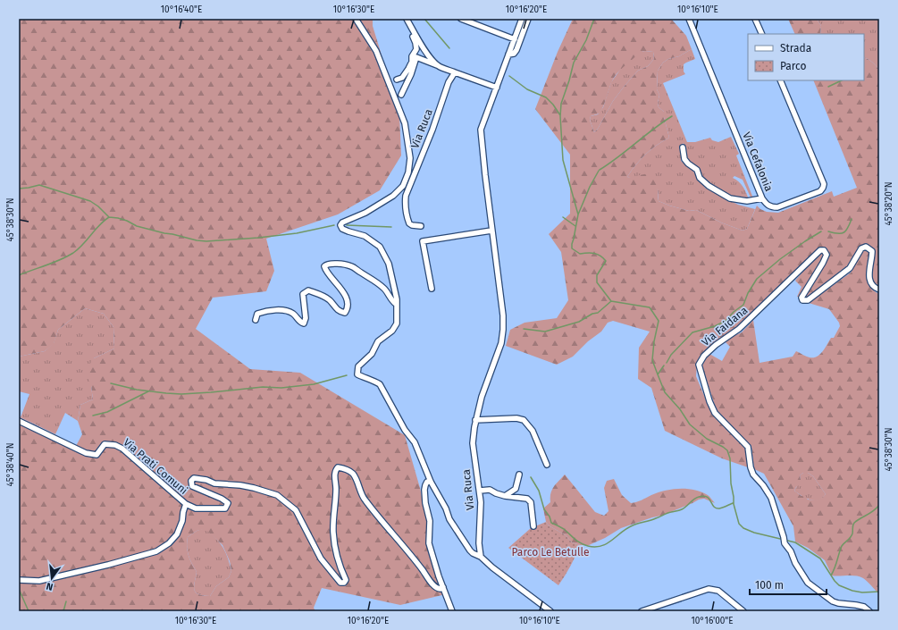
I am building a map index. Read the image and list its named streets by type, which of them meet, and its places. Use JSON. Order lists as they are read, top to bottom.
{
  "streets": {
    "street": [
      "Via Ruca",
      "Via Cefalonia",
      "Via Faidana",
      "Via Prati Comuni"
    ]
  },
  "parks": ["Parco Le Betulle"],
  "legend": ["Strada", "Parco"],
  "scale_bar": "100 m",
  "north": "bottom",
  "coordinates": [
    "10°16'40\"E",
    "10°16'30\"E",
    "10°16'20\"E",
    "10°16'10\"E",
    "45°38'20\"N",
    "45°38'30\"N",
    "45°38'40\"N",
    "10°16'00\"E"
  ]
}
